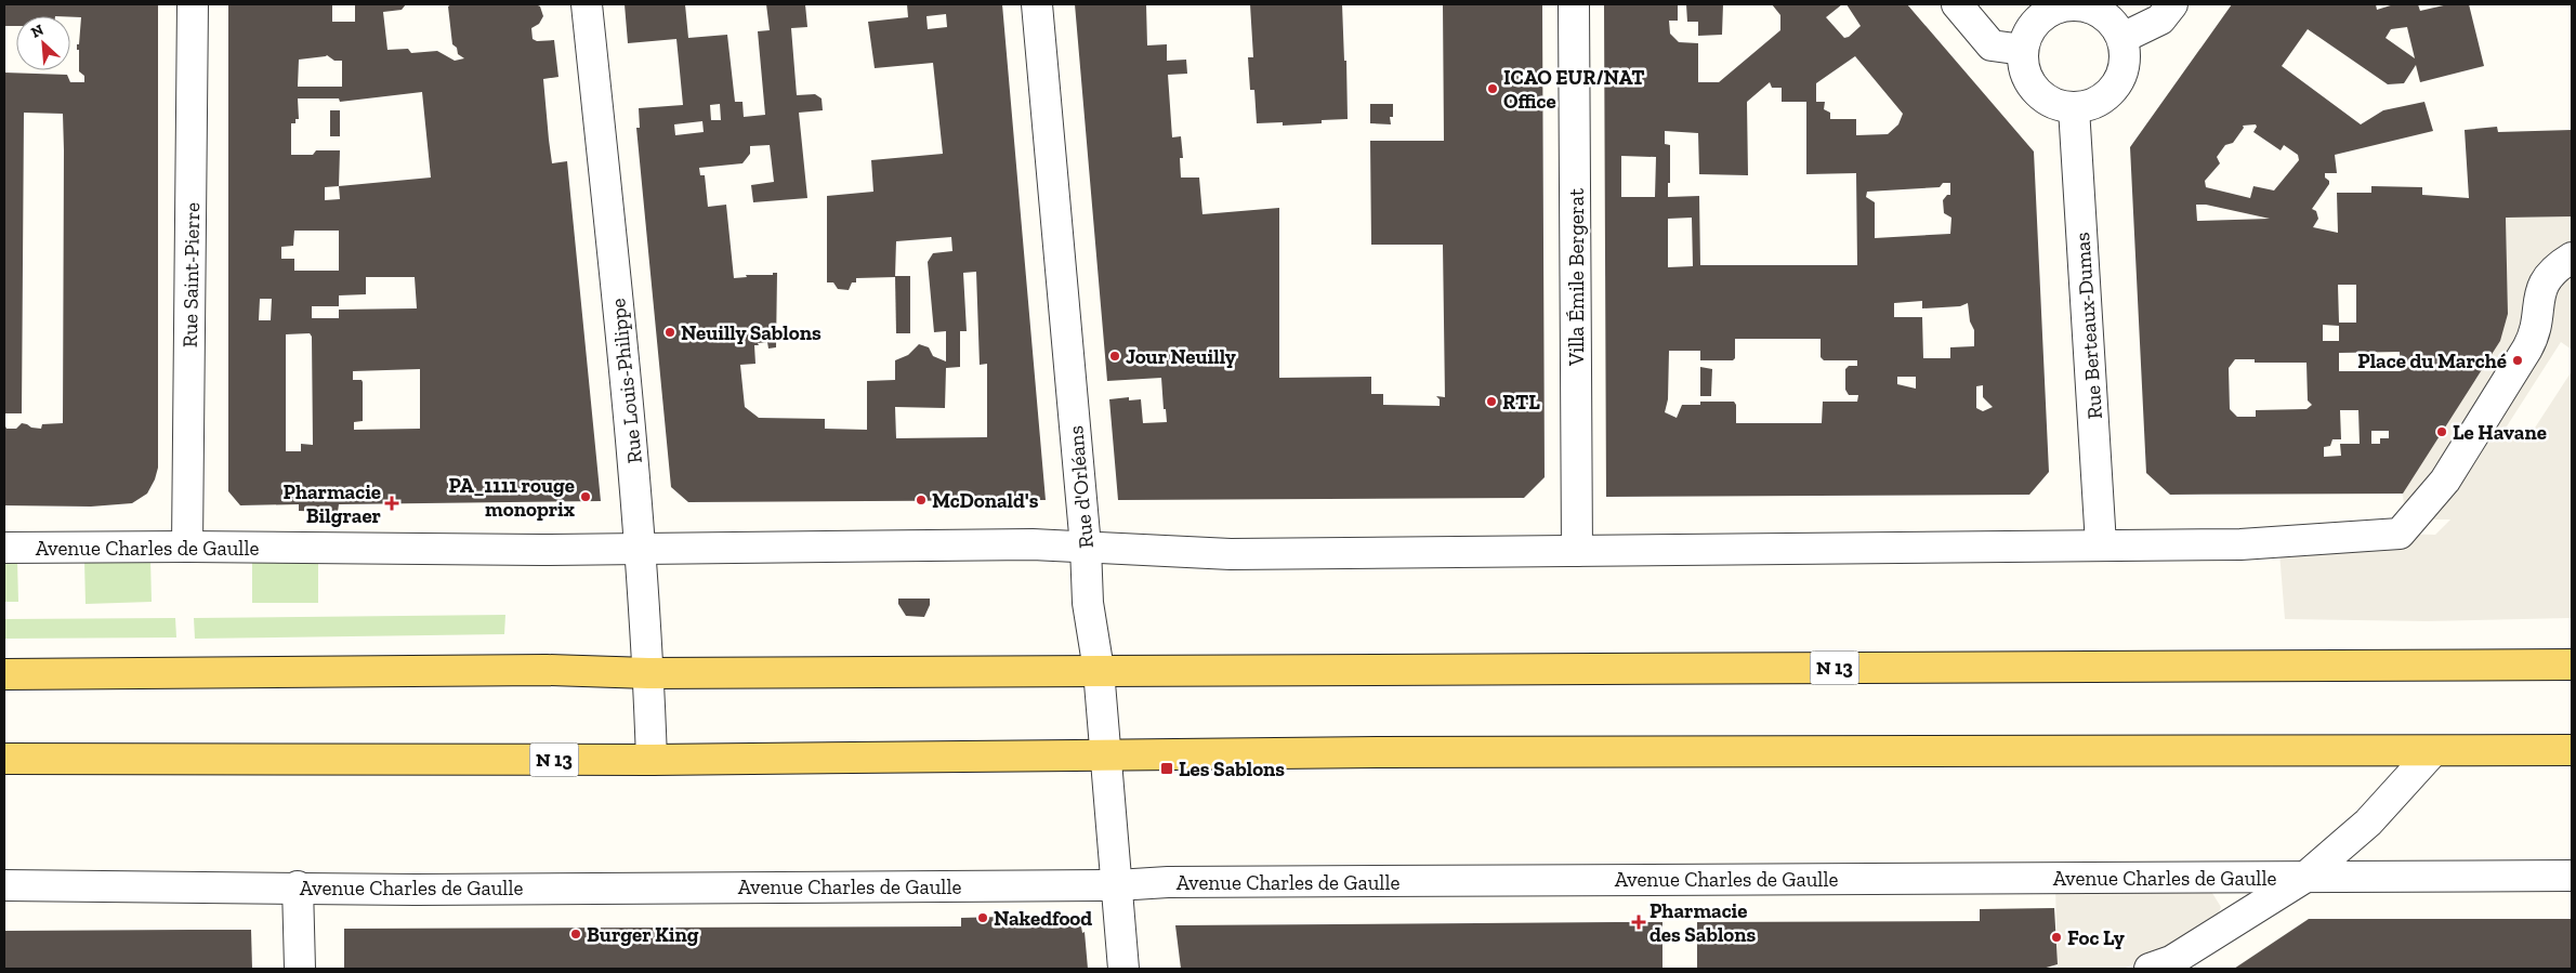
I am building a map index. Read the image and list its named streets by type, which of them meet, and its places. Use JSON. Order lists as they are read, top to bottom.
{
  "streets": {
    "main road": ["N 13"],
    "street": [
      "Rue Saint-Pierre",
      "Villa Émile Bergerat",
      "Rue Berteaux-Dumas",
      "Rue Louis-Philippe",
      "Rue d'Orléans",
      "Avenue Charles de Gaulle"
    ]
  },
  "crossings": [
    ["Rue Saint-Pierre", "Avenue Charles de Gaulle"],
    ["Villa Émile Bergerat", "Avenue Charles de Gaulle"],
    ["Rue Berteaux-Dumas", "Avenue Charles de Gaulle"],
    ["Rue Louis-Philippe", "Avenue Charles de Gaulle"],
    ["Rue Louis-Philippe", "N 13"],
    ["Rue d'Orléans", "Avenue Charles de Gaulle"],
    ["Rue d'Orléans", "N 13"]
  ],
  "places": {
    "other": [
      "ICAO EUR/NAT Office",
      "Neuilly Sablons",
      "Jour Neuilly",
      "Place du Marché",
      "RTL",
      "Le Havane",
      "PA_1111 rouge monoprix",
      "McDonald's",
      "Nakedfood",
      "Burger King",
      "Foc Ly"
    ],
    "health": ["Pharmacie Bilgraer", "Pharmacie des Sablons"],
    "transit": ["Les Sablons"]
  },
  "north": "top left"
}
